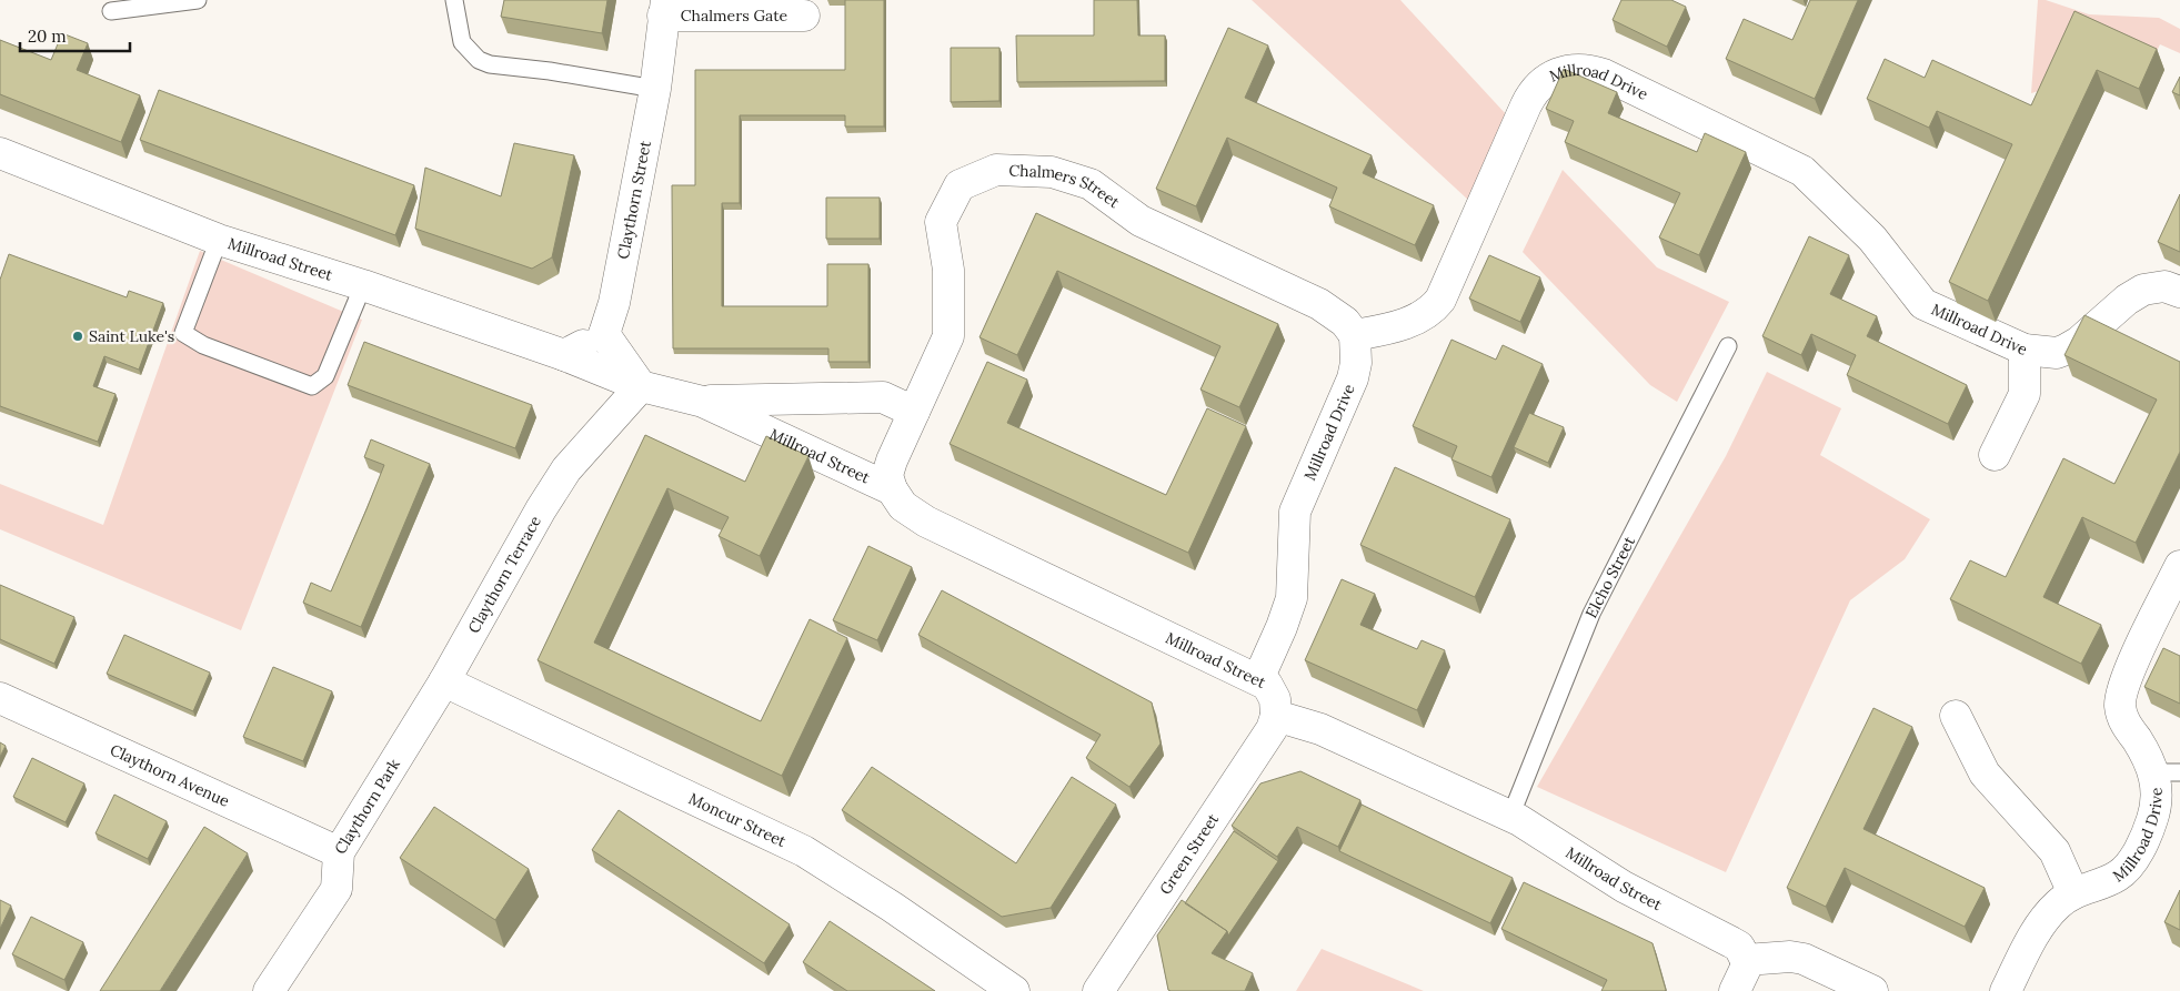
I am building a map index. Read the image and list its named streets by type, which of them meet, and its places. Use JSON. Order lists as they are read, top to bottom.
{
  "streets": {
    "street": [
      "Chalmers Gate",
      "Millroad Drive",
      "Chalmers Street",
      "Claythorn Street",
      "Millroad Street",
      "Claythorn Terrace",
      "Claythorn Avenue",
      "Claythorn Park",
      "Moncur Street",
      "Green Street"
    ],
    "lane": ["Elcho Street"]
  },
  "crossings": [
    ["Chalmers Gate", "Claythorn Street"],
    ["Millroad Drive", "Chalmers Street"],
    ["Millroad Drive", "Millroad Street"],
    ["Chalmers Street", "Millroad Street"],
    ["Millroad Street", "Claythorn Terrace"],
    ["Millroad Street", "Elcho Street"],
    ["Millroad Street", "Green Street"],
    ["Claythorn Terrace", "Claythorn Park"],
    ["Claythorn Terrace", "Moncur Street"],
    ["Claythorn Avenue", "Claythorn Park"],
    ["Claythorn Park", "Moncur Street"]
  ],
  "places": ["Saint Luke's"],
  "scale_bar": "20 m"
}
